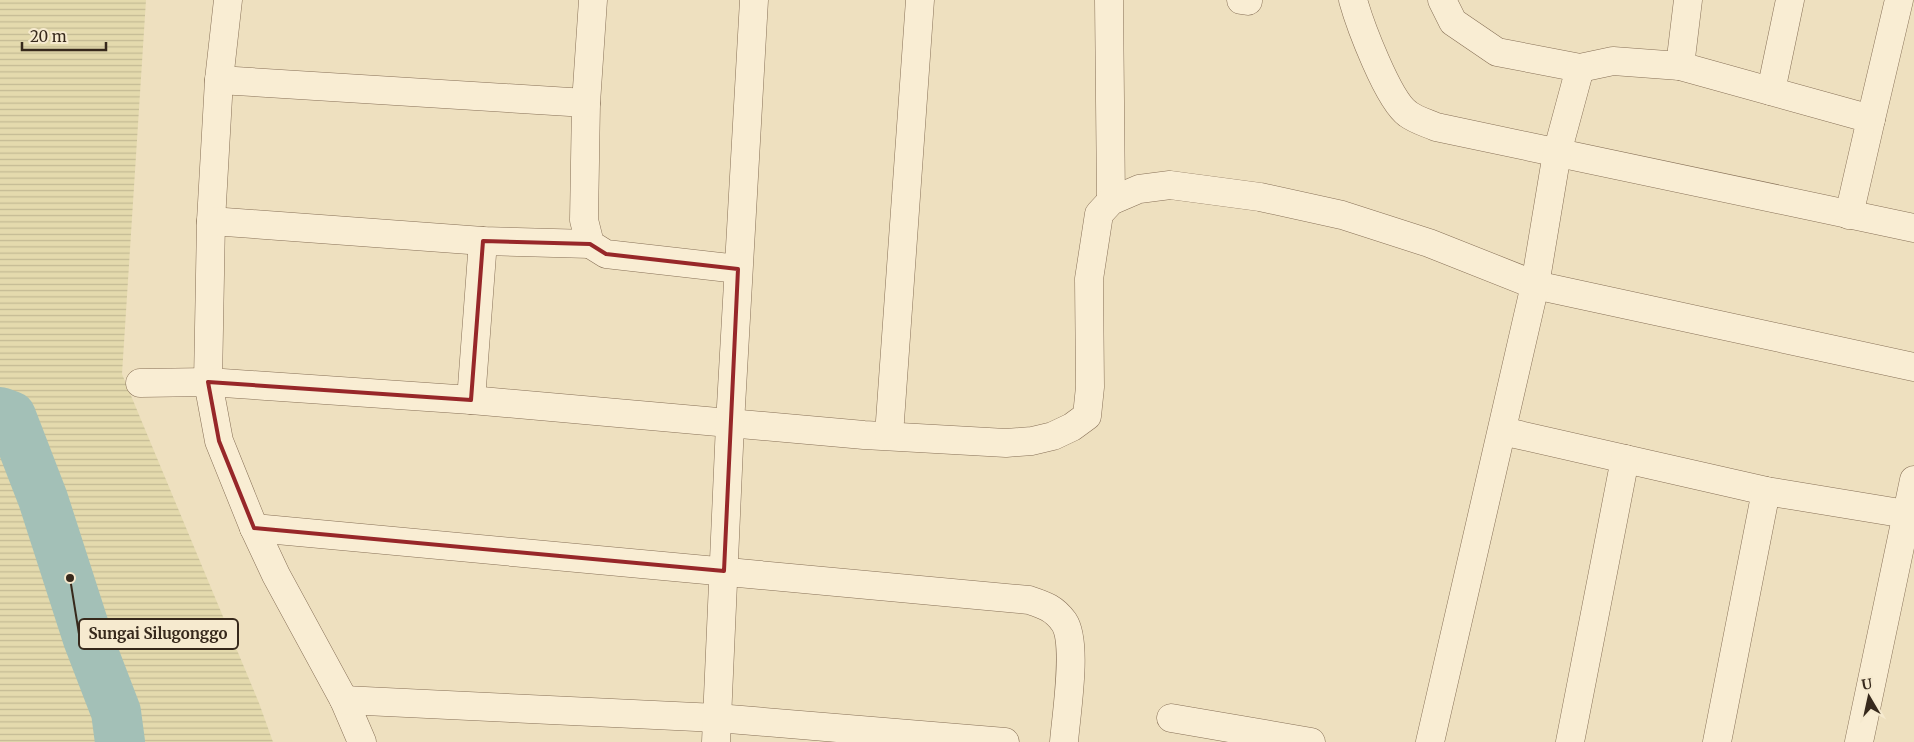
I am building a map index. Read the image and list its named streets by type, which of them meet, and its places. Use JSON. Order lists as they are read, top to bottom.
{
  "places": ["Sungai Silugonggo"],
  "scale_bar": "20 m",
  "north": "top"
}
